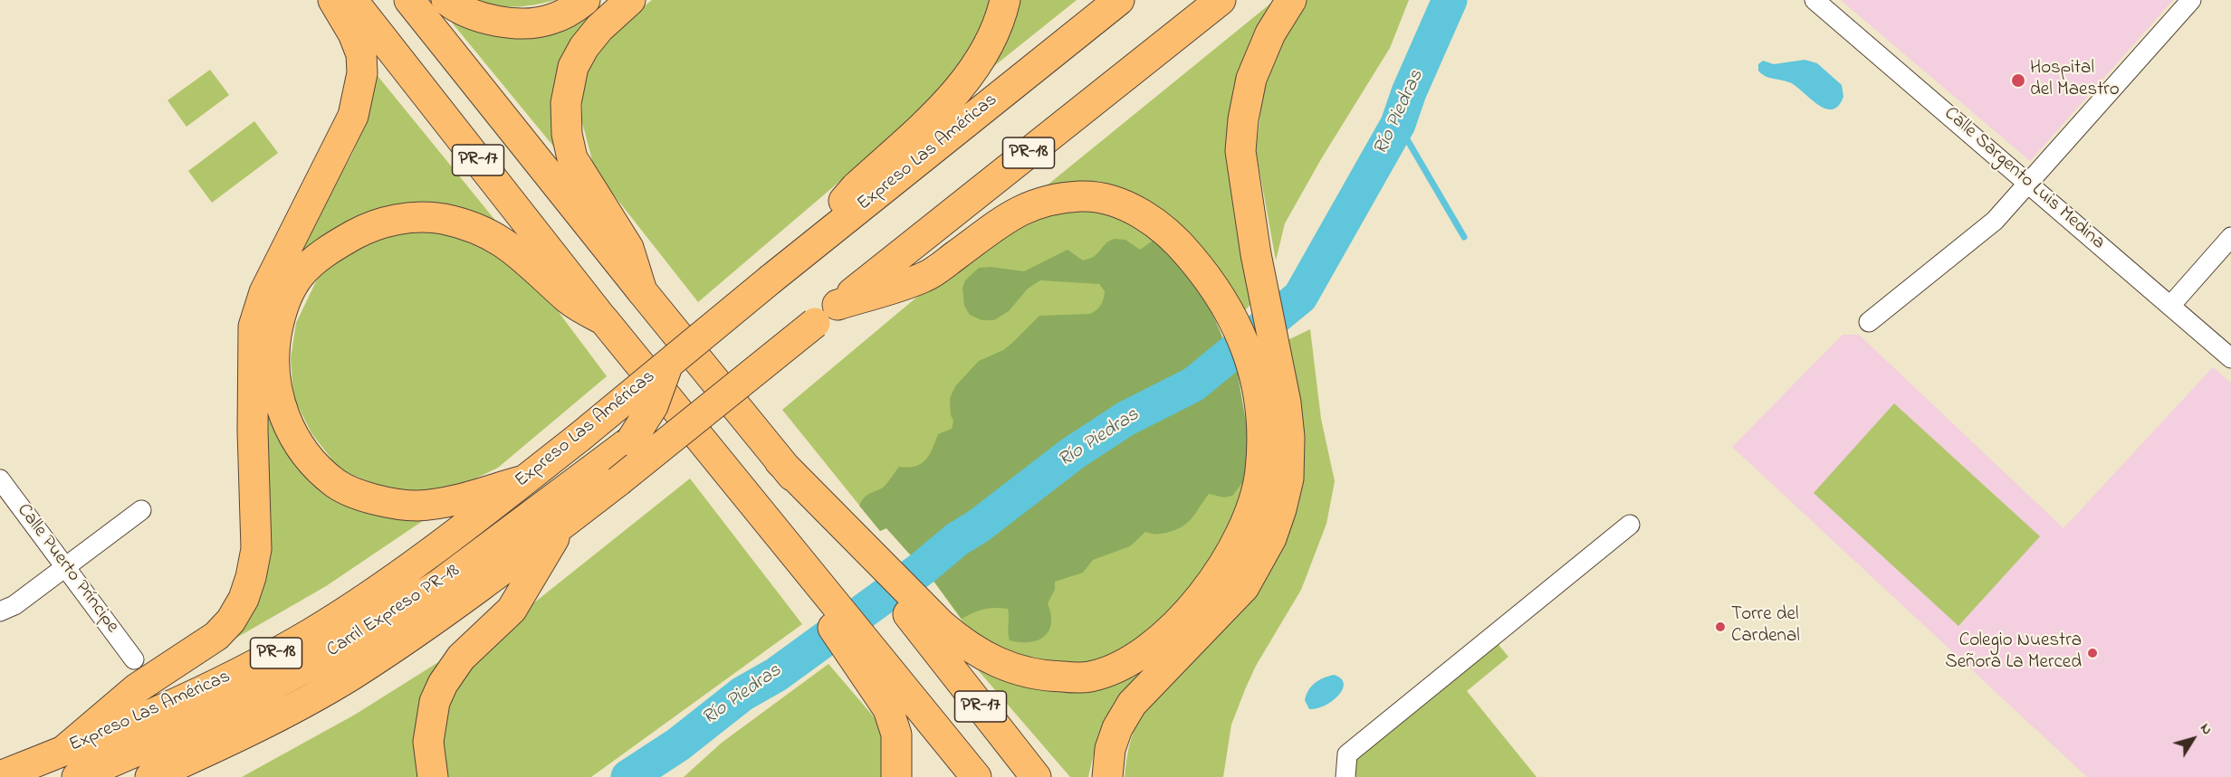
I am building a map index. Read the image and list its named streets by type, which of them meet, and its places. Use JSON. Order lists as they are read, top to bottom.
{
  "streets": {
    "main road": [
      "Expreso Las Américas",
      "PR-18",
      "PR-17",
      "Carril Expreso PR-18"
    ],
    "street": ["Calle Sargento Luis Medina", "Calle Puerto Príncipe"]
  },
  "crossings": [
    ["PR-18", "Carril Expreso PR-18"]
  ],
  "water": ["Río Piedras"],
  "places": ["Hospital del Maestro", "Torre del Cardenal", "Colegio Nuestra Señora La Merced"],
  "north": "top right"
}
